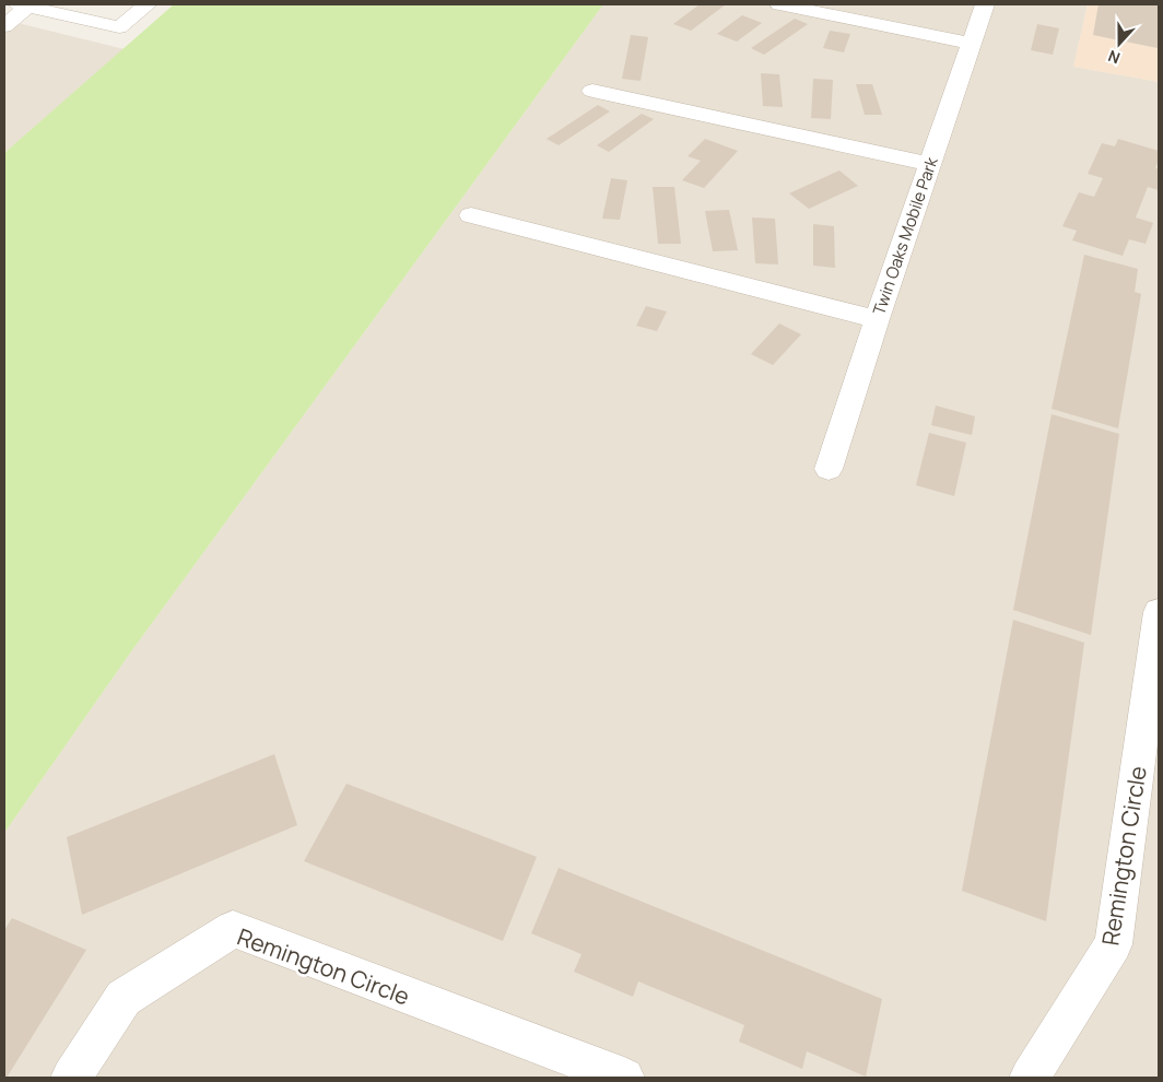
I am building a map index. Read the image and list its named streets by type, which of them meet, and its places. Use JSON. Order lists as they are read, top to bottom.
{
  "streets": {
    "street": ["Twin Oaks Mobile Park", "Remington Circle"]
  },
  "north": "bottom"
}
